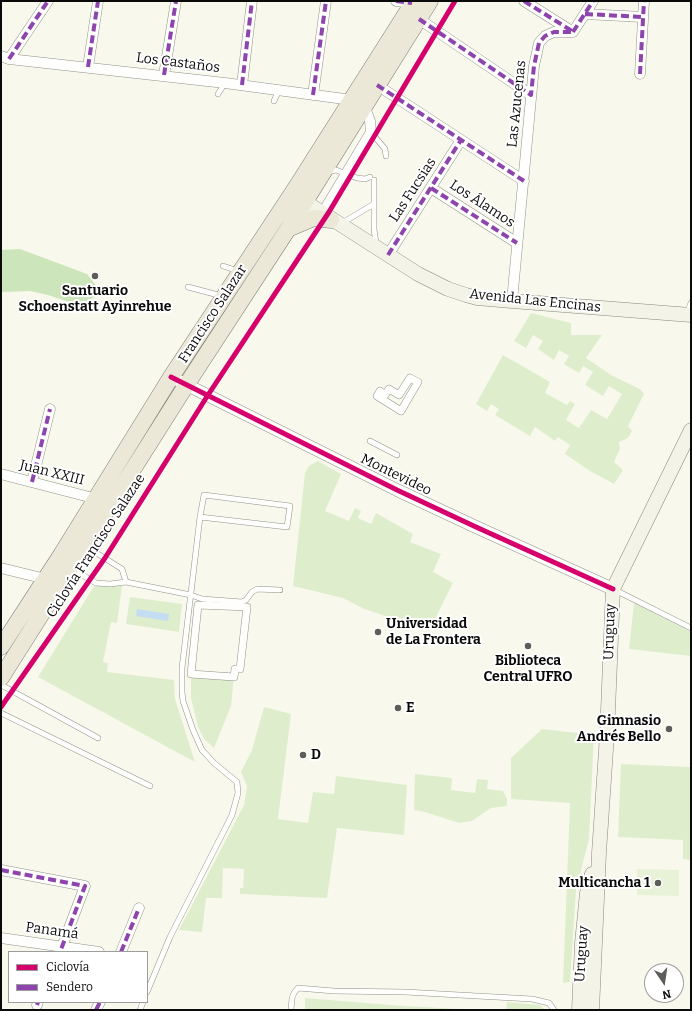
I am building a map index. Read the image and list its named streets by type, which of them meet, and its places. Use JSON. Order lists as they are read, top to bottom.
{
  "streets": {
    "main road": ["Avenida Las Encinas", "Francisco Salazar", "Uruguay"],
    "street": [
      "Los Castaños",
      "Las Azucenas",
      "Las Fucsias",
      "Los Álamos",
      "Juan XXIII",
      "Montevideo",
      "Panamá"
    ],
    "cycle path": ["Ciclovía Francisco Salazae"]
  },
  "crossings": [
    ["Los Castaños", "Francisco Salazar"],
    ["Las Azucenas", "Los Álamos"],
    ["Las Azucenas", "Avenida Las Encinas"],
    ["Las Fucsias", "Los Álamos"],
    ["Las Fucsias", "Avenida Las Encinas"],
    ["Avenida Las Encinas", "Francisco Salazar"],
    ["Francisco Salazar", "Juan XXIII"],
    ["Francisco Salazar", "Montevideo"],
    ["Montevideo", "Uruguay"]
  ],
  "places": [
    "Santuario Schoenstatt Ayinrehue",
    "Universidad de La Frontera",
    "Biblioteca Central UFRO",
    "E",
    "Gimnasio Andrés Bello",
    "D",
    "Multicancha 1"
  ],
  "legend": ["Ciclovía", "Sendero"],
  "north": "bottom"
}
